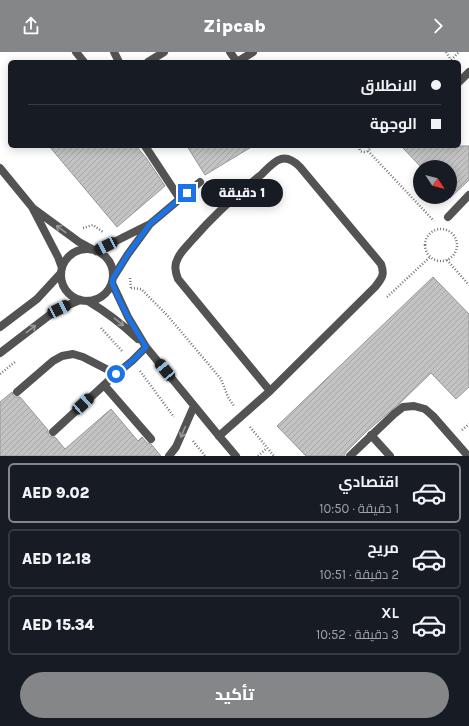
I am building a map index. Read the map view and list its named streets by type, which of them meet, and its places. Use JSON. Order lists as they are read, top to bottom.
{
  "north": "bottom right",
  "page": {
    "header": "Zipcab",
    "banner": ["الانطلاق", "الوجهة"],
    "bubble": "1 دقيقة",
    "list": [
      {
        "name": "اقتصادي",
        "note": "1 دقيقة · 10:50",
        "value": "AED 9.02"
      },
      {
        "name": "مريح",
        "note": "2 دقيقة · 10:51",
        "value": "AED 12.18"
      },
      {
        "name": "XL",
        "note": "3 دقيقة · 10:52",
        "value": "AED 15.34"
      }
    ],
    "buttons": "تأكيد"
  }
}
